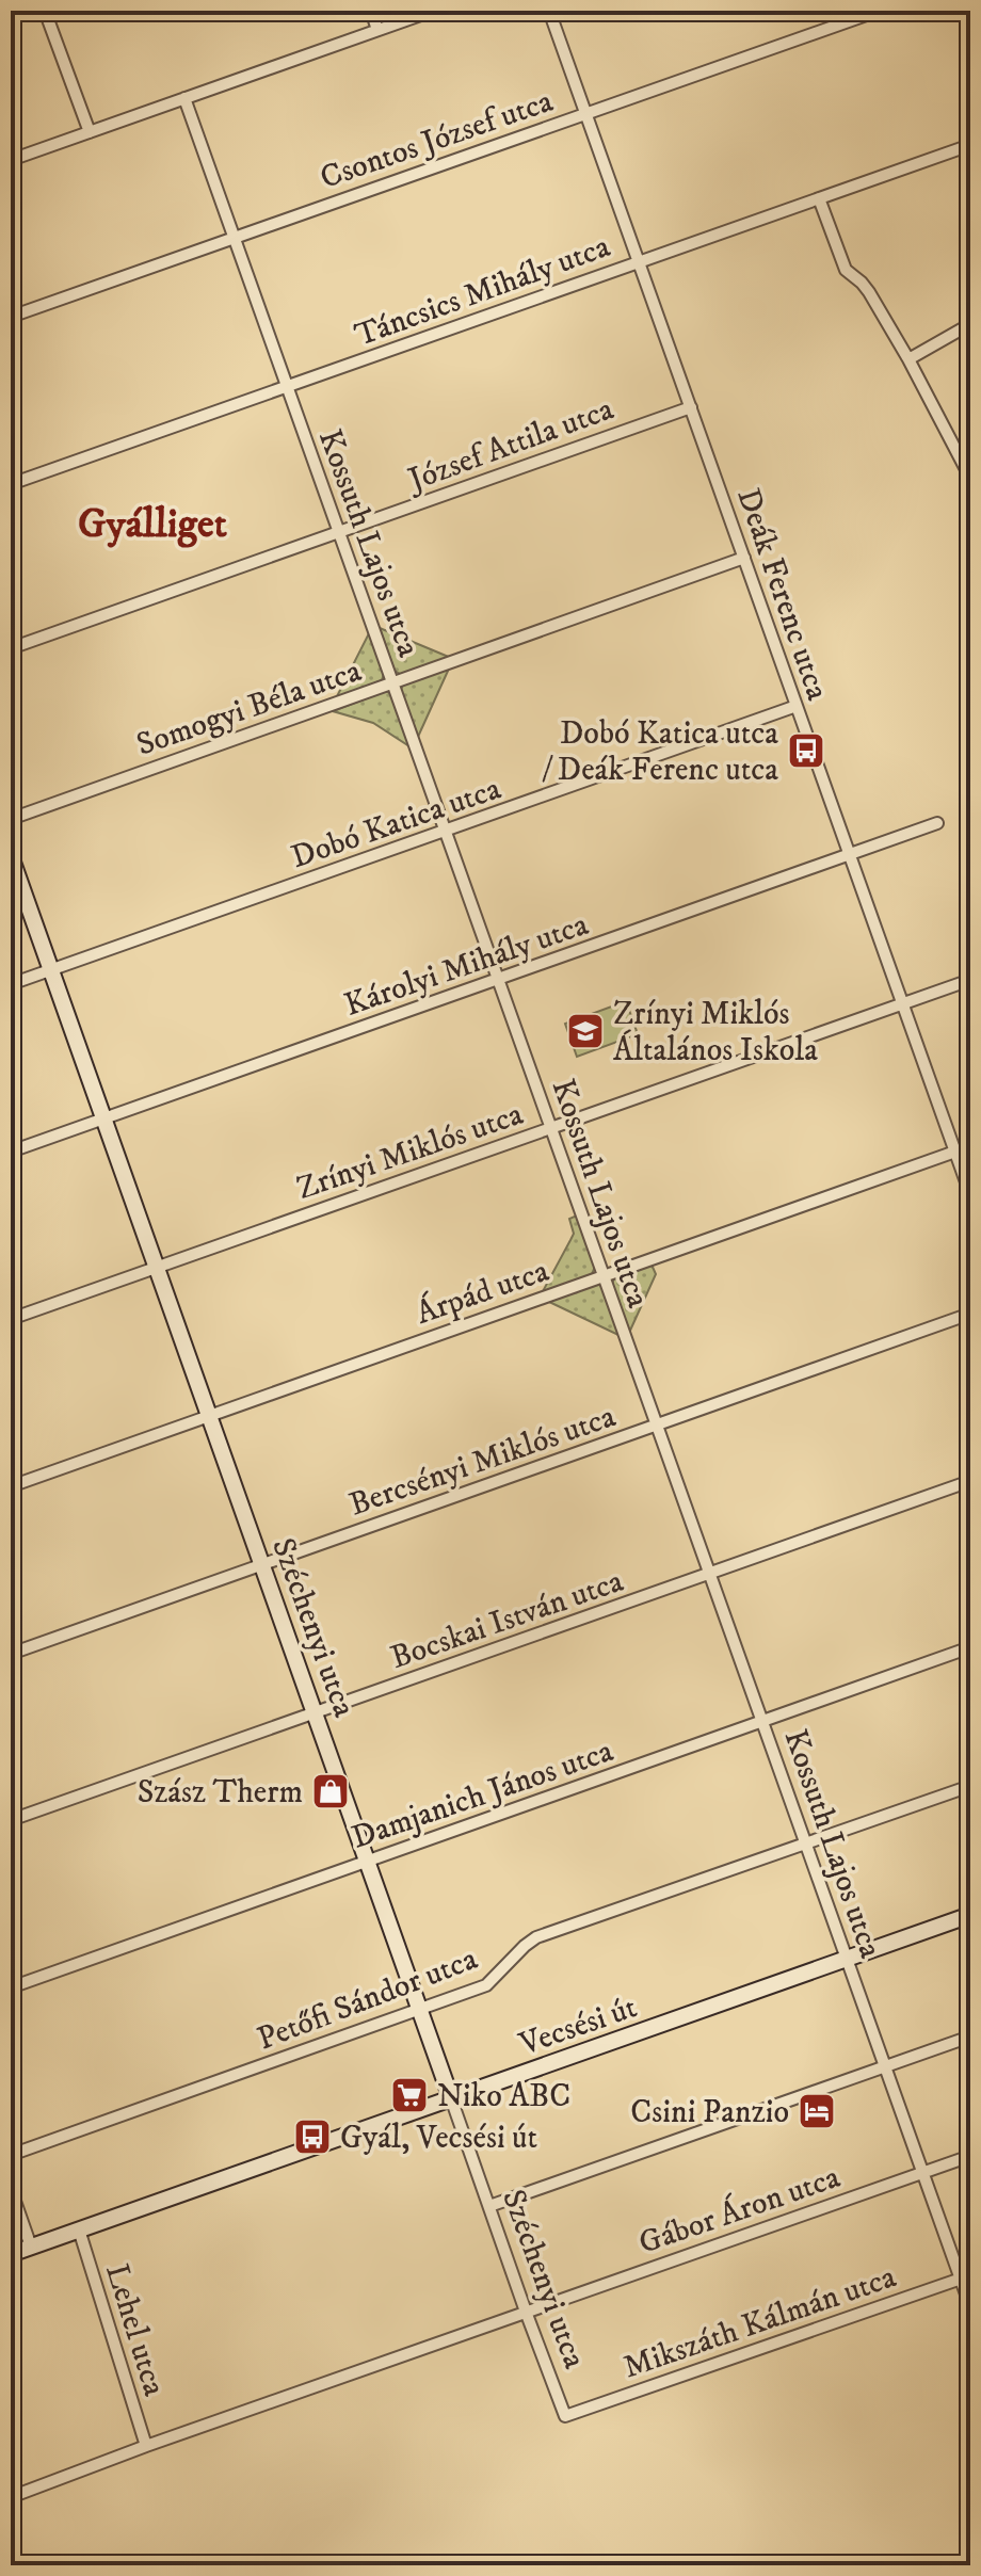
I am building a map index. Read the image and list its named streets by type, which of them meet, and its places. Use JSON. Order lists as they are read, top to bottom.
{
  "streets": {
    "street": [
      "Csontos József utca",
      "Táncsics Mihály utca",
      "József Attila utca",
      "Kossuth Lajos utca",
      "Deák Ferenc utca",
      "Somogyi Béla utca",
      "Dobó Katica utca",
      "Károlyi Mihály utca",
      "Zrínyi Miklós utca",
      "Árpád utca",
      "Bercsényi Miklós utca",
      "Bocskai István utca",
      "Széchenyi utca",
      "Damjanich János utca",
      "Petőfi Sándor utca",
      "Vecsési út",
      "Gábor Áron utca",
      "Mikszáth Kálmán utca",
      "Lehel utca"
    ]
  },
  "crossings": [
    ["Csontos József utca", "Kossuth Lajos utca"],
    ["Csontos József utca", "Deák Ferenc utca"],
    ["Táncsics Mihály utca", "Kossuth Lajos utca"],
    ["Táncsics Mihály utca", "Deák Ferenc utca"],
    ["József Attila utca", "Kossuth Lajos utca"],
    ["József Attila utca", "Deák Ferenc utca"],
    ["Kossuth Lajos utca", "Somogyi Béla utca"],
    ["Kossuth Lajos utca", "Dobó Katica utca"],
    ["Kossuth Lajos utca", "Károlyi Mihály utca"],
    ["Kossuth Lajos utca", "Zrínyi Miklós utca"],
    ["Kossuth Lajos utca", "Árpád utca"],
    ["Kossuth Lajos utca", "Bercsényi Miklós utca"],
    ["Kossuth Lajos utca", "Bocskai István utca"],
    ["Kossuth Lajos utca", "Damjanich János utca"],
    ["Kossuth Lajos utca", "Petőfi Sándor utca"],
    ["Kossuth Lajos utca", "Vecsési út"],
    ["Kossuth Lajos utca", "Gábor Áron utca"],
    ["Kossuth Lajos utca", "Mikszáth Kálmán utca"],
    ["Deák Ferenc utca", "Somogyi Béla utca"],
    ["Deák Ferenc utca", "Dobó Katica utca"],
    ["Deák Ferenc utca", "Károlyi Mihály utca"],
    ["Deák Ferenc utca", "Zrínyi Miklós utca"],
    ["Deák Ferenc utca", "Árpád utca"],
    ["Dobó Katica utca", "Széchenyi utca"],
    ["Károlyi Mihály utca", "Széchenyi utca"],
    ["Zrínyi Miklós utca", "Széchenyi utca"],
    ["Árpád utca", "Széchenyi utca"],
    ["Bercsényi Miklós utca", "Széchenyi utca"],
    ["Bocskai István utca", "Széchenyi utca"],
    ["Széchenyi utca", "Damjanich János utca"],
    ["Széchenyi utca", "Petőfi Sándor utca"],
    ["Széchenyi utca", "Vecsési út"],
    ["Széchenyi utca", "Gábor Áron utca"],
    ["Széchenyi utca", "Mikszáth Kálmán utca"],
    ["Vecsési út", "Lehel utca"],
    ["Gábor Áron utca", "Lehel utca"]
  ],
  "districts": ["Gyálliget"],
  "places": {
    "bus stop": ["Dobó Katica utca / Deák Ferenc utca", "Gyál, Vecsési út"],
    "school or university": ["Zrínyi Miklós Általános Iskola"],
    "shop": ["Szász Therm"],
    "supermarket": ["Niko ABC"],
    "hotel": ["Csini Panzio"]
  }
}
